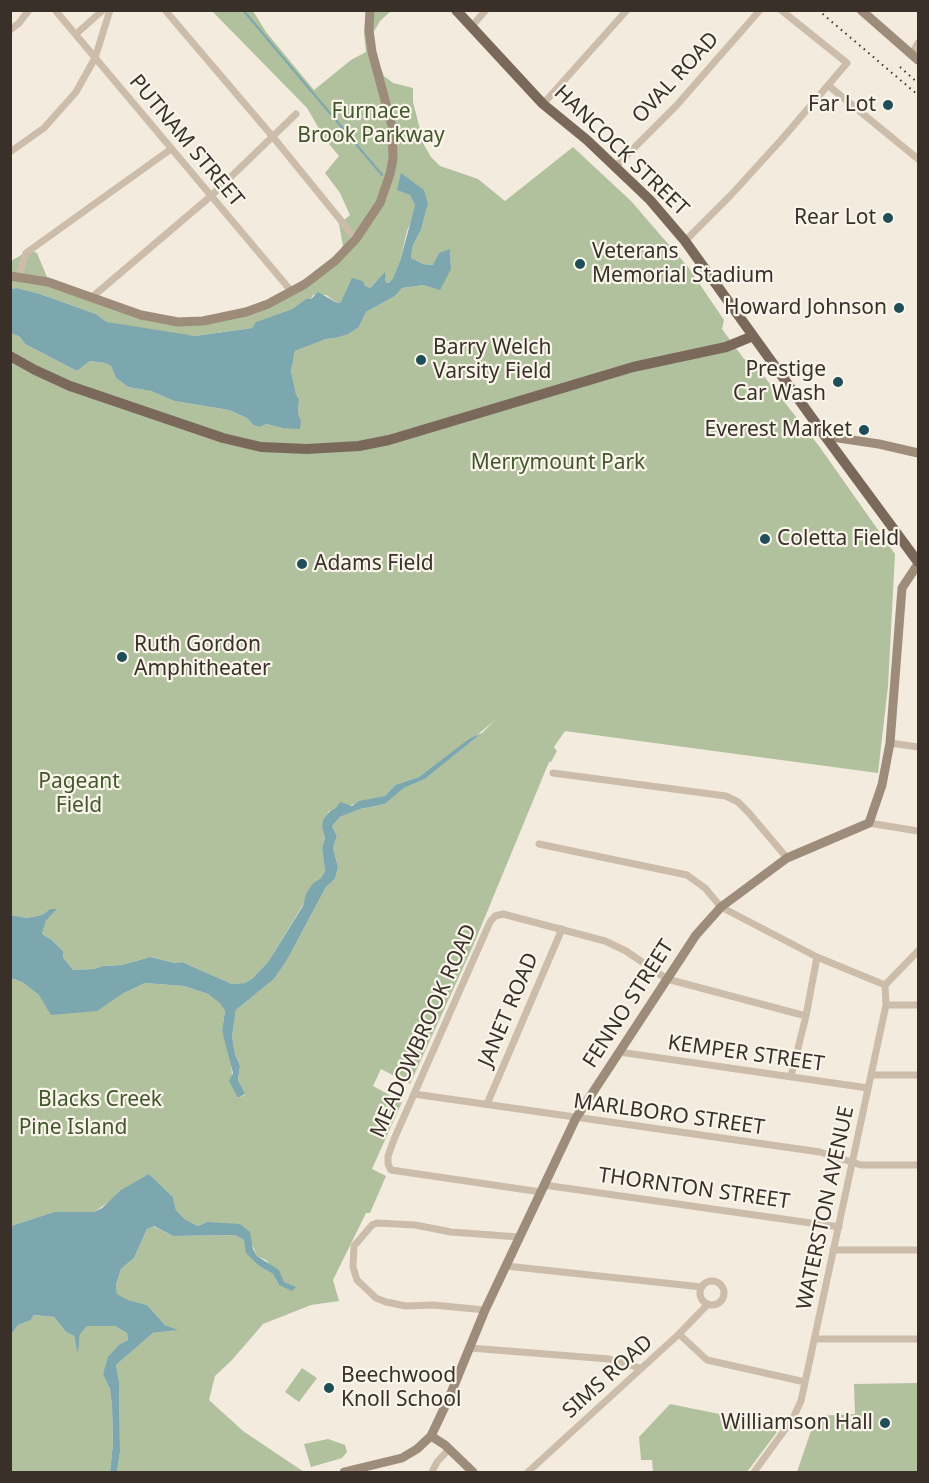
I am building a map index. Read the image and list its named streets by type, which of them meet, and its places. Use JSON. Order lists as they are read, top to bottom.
{
  "streets": {
    "main road": ["HANCOCK STREET"],
    "street": [
      "OVAL ROAD",
      "PUTNAM STREET",
      "FENNO STREET",
      "JANET ROAD",
      "MEADOWBROOK ROAD",
      "KEMPER STREET",
      "MARLBORO STREET",
      "THORNTON STREET",
      "WATERSTON AVENUE",
      "SIMS ROAD"
    ]
  },
  "crossings": [
    ["OVAL ROAD", "HANCOCK STREET"],
    ["FENNO STREET", "KEMPER STREET"],
    ["FENNO STREET", "MARLBORO STREET"],
    ["FENNO STREET", "THORNTON STREET"],
    ["FENNO STREET", "SIMS ROAD"],
    ["JANET ROAD", "MEADOWBROOK ROAD"],
    ["JANET ROAD", "MARLBORO STREET"],
    ["MEADOWBROOK ROAD", "MARLBORO STREET"],
    ["MEADOWBROOK ROAD", "THORNTON STREET"],
    ["KEMPER STREET", "WATERSTON AVENUE"],
    ["MARLBORO STREET", "WATERSTON AVENUE"],
    ["THORNTON STREET", "WATERSTON AVENUE"]
  ],
  "parks": [
    "Furnace Brook Parkway",
    "Merrymount Park",
    "Pageant Field",
    "Blacks Creek",
    "Pine Island"
  ],
  "places": [
    "Far Lot",
    "Rear Lot",
    "Veterans Memorial Stadium",
    "Howard Johnson",
    "Barry Welch Varsity Field",
    "Prestige Car Wash",
    "Everest Market",
    "Coletta Field",
    "Adams Field",
    "Ruth Gordon Amphitheater",
    "Beechwood Knoll School",
    "Williamson Hall"
  ]
}
